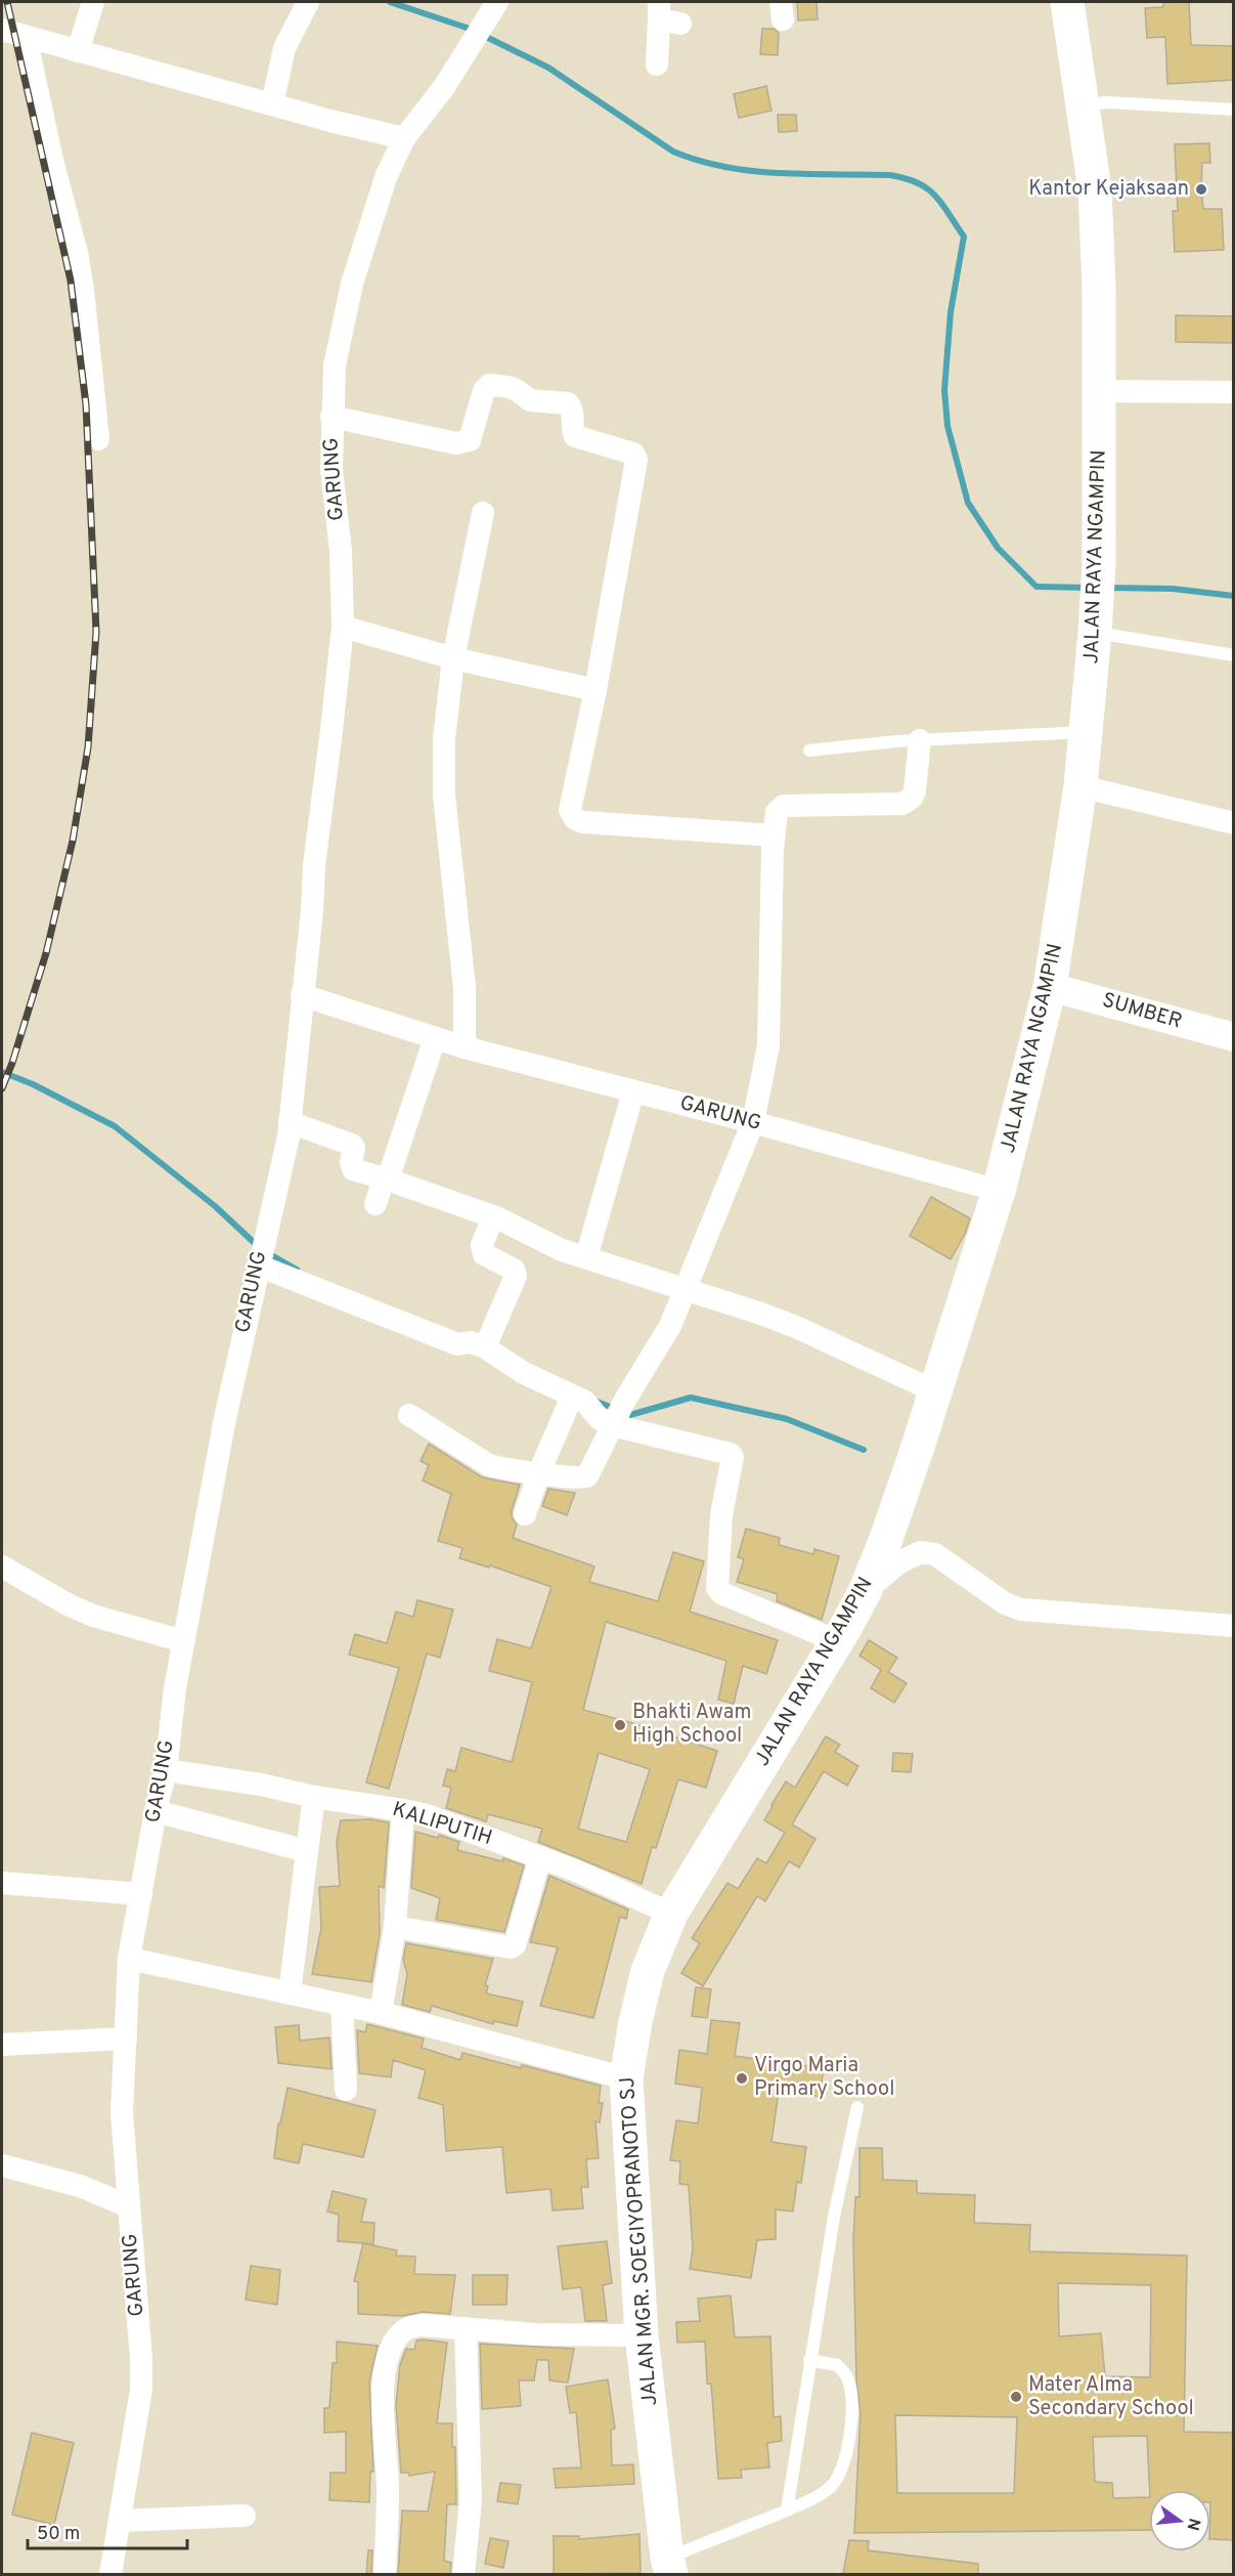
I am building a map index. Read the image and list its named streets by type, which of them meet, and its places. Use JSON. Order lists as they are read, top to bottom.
{
  "streets": {
    "main road": ["JALAN RAYA NGAMPIN", "JALAN MGR. SOEGIYOPRANOTO SJ"],
    "street": ["GARUNG", "SUMBER", "KALIPUTIH"]
  },
  "crossings": [
    ["GARUNG", "JALAN RAYA NGAMPIN"],
    ["GARUNG", "KALIPUTIH"],
    ["JALAN RAYA NGAMPIN", "SUMBER"],
    ["JALAN RAYA NGAMPIN", "KALIPUTIH"],
    ["JALAN RAYA NGAMPIN", "JALAN MGR. SOEGIYOPRANOTO SJ"],
    ["KALIPUTIH", "JALAN MGR. SOEGIYOPRANOTO SJ"]
  ],
  "places": [
    "Kantor Kejaksaan",
    "Bhakti Awam High School",
    "Virgo Maria Primary School",
    "Mater Alma Secondary School"
  ],
  "scale_bar": "50 m",
  "north": "right"
}
